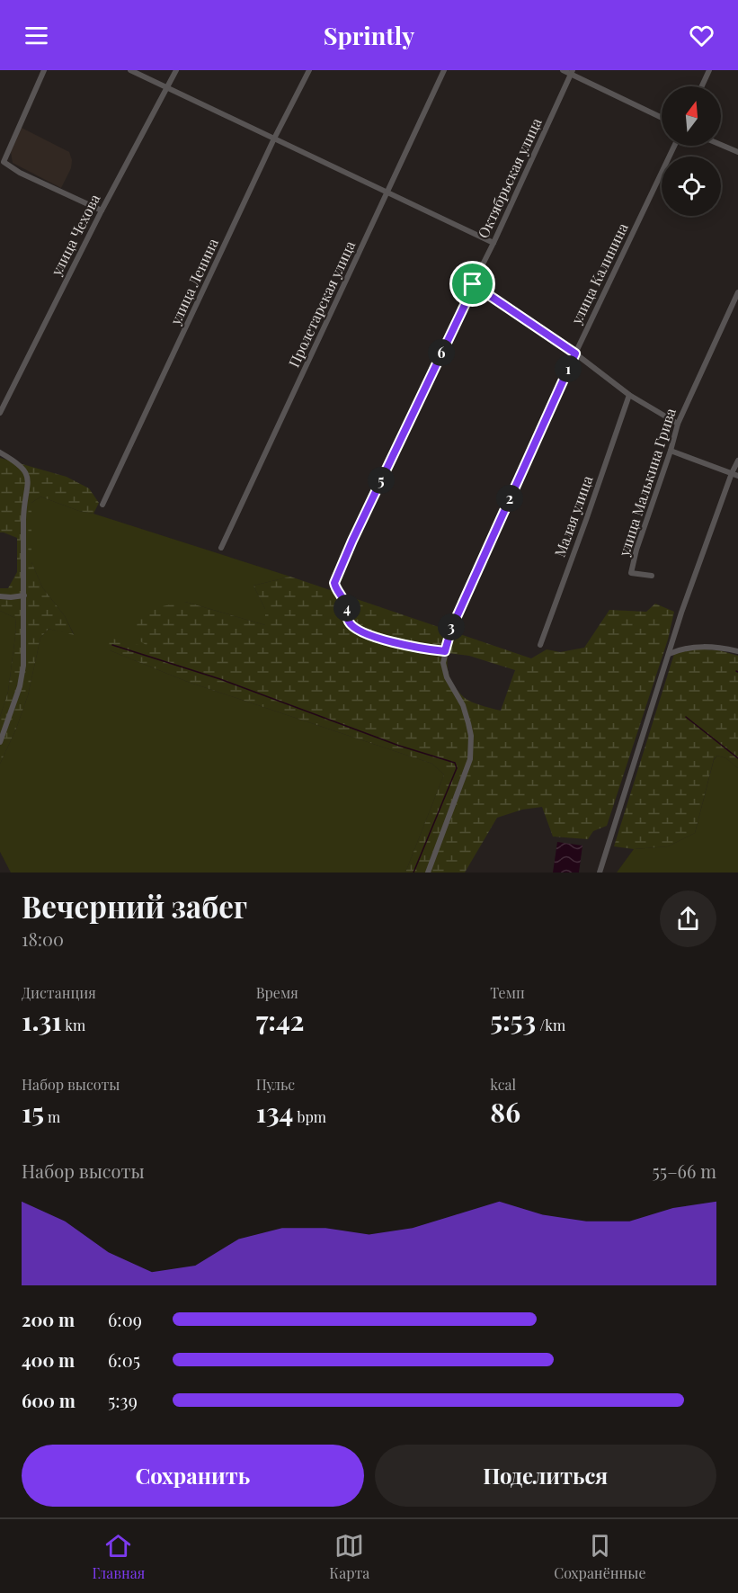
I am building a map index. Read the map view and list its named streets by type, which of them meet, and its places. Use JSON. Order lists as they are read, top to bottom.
{
  "streets": {
    "street": [
      "Октябрьская улица",
      "улица Чехова",
      "улица Калинина",
      "улица Ленина",
      "Пролетарская улица",
      "улица Малькина Грива",
      "Малая улица"
    ]
  },
  "crossings": [
    ["Октябрьская улица", "улица Калинина"]
  ],
  "north": "top",
  "page": {
    "header": "Sprintly",
    "pins": [
      "6",
      "1",
      "5",
      "2",
      "4",
      "3"
    ],
    "heading": ["Вечерний забег", "18:00"],
    "stats": [
      ["Дистанция", "1.31 km"],
      ["Время", "7:42"],
      ["Темп", "5:53 /km"],
      ["Набор высоты", "15 m"],
      ["Пульс", "134 bpm"],
      ["kcal", "86"]
    ],
    "chart": ["Набор высоты", "55–66 m"],
    "list": [
      {
        "name": "200 m",
        "note": "6:09"
      },
      {
        "name": "400 m",
        "note": "6:05"
      },
      {
        "name": "600 m",
        "note": "5:39"
      }
    ],
    "buttons": ["Сохранить", "Поделиться"],
    "tabs": ["Главная", "Карта", "Сохранённые"]
  }
}
